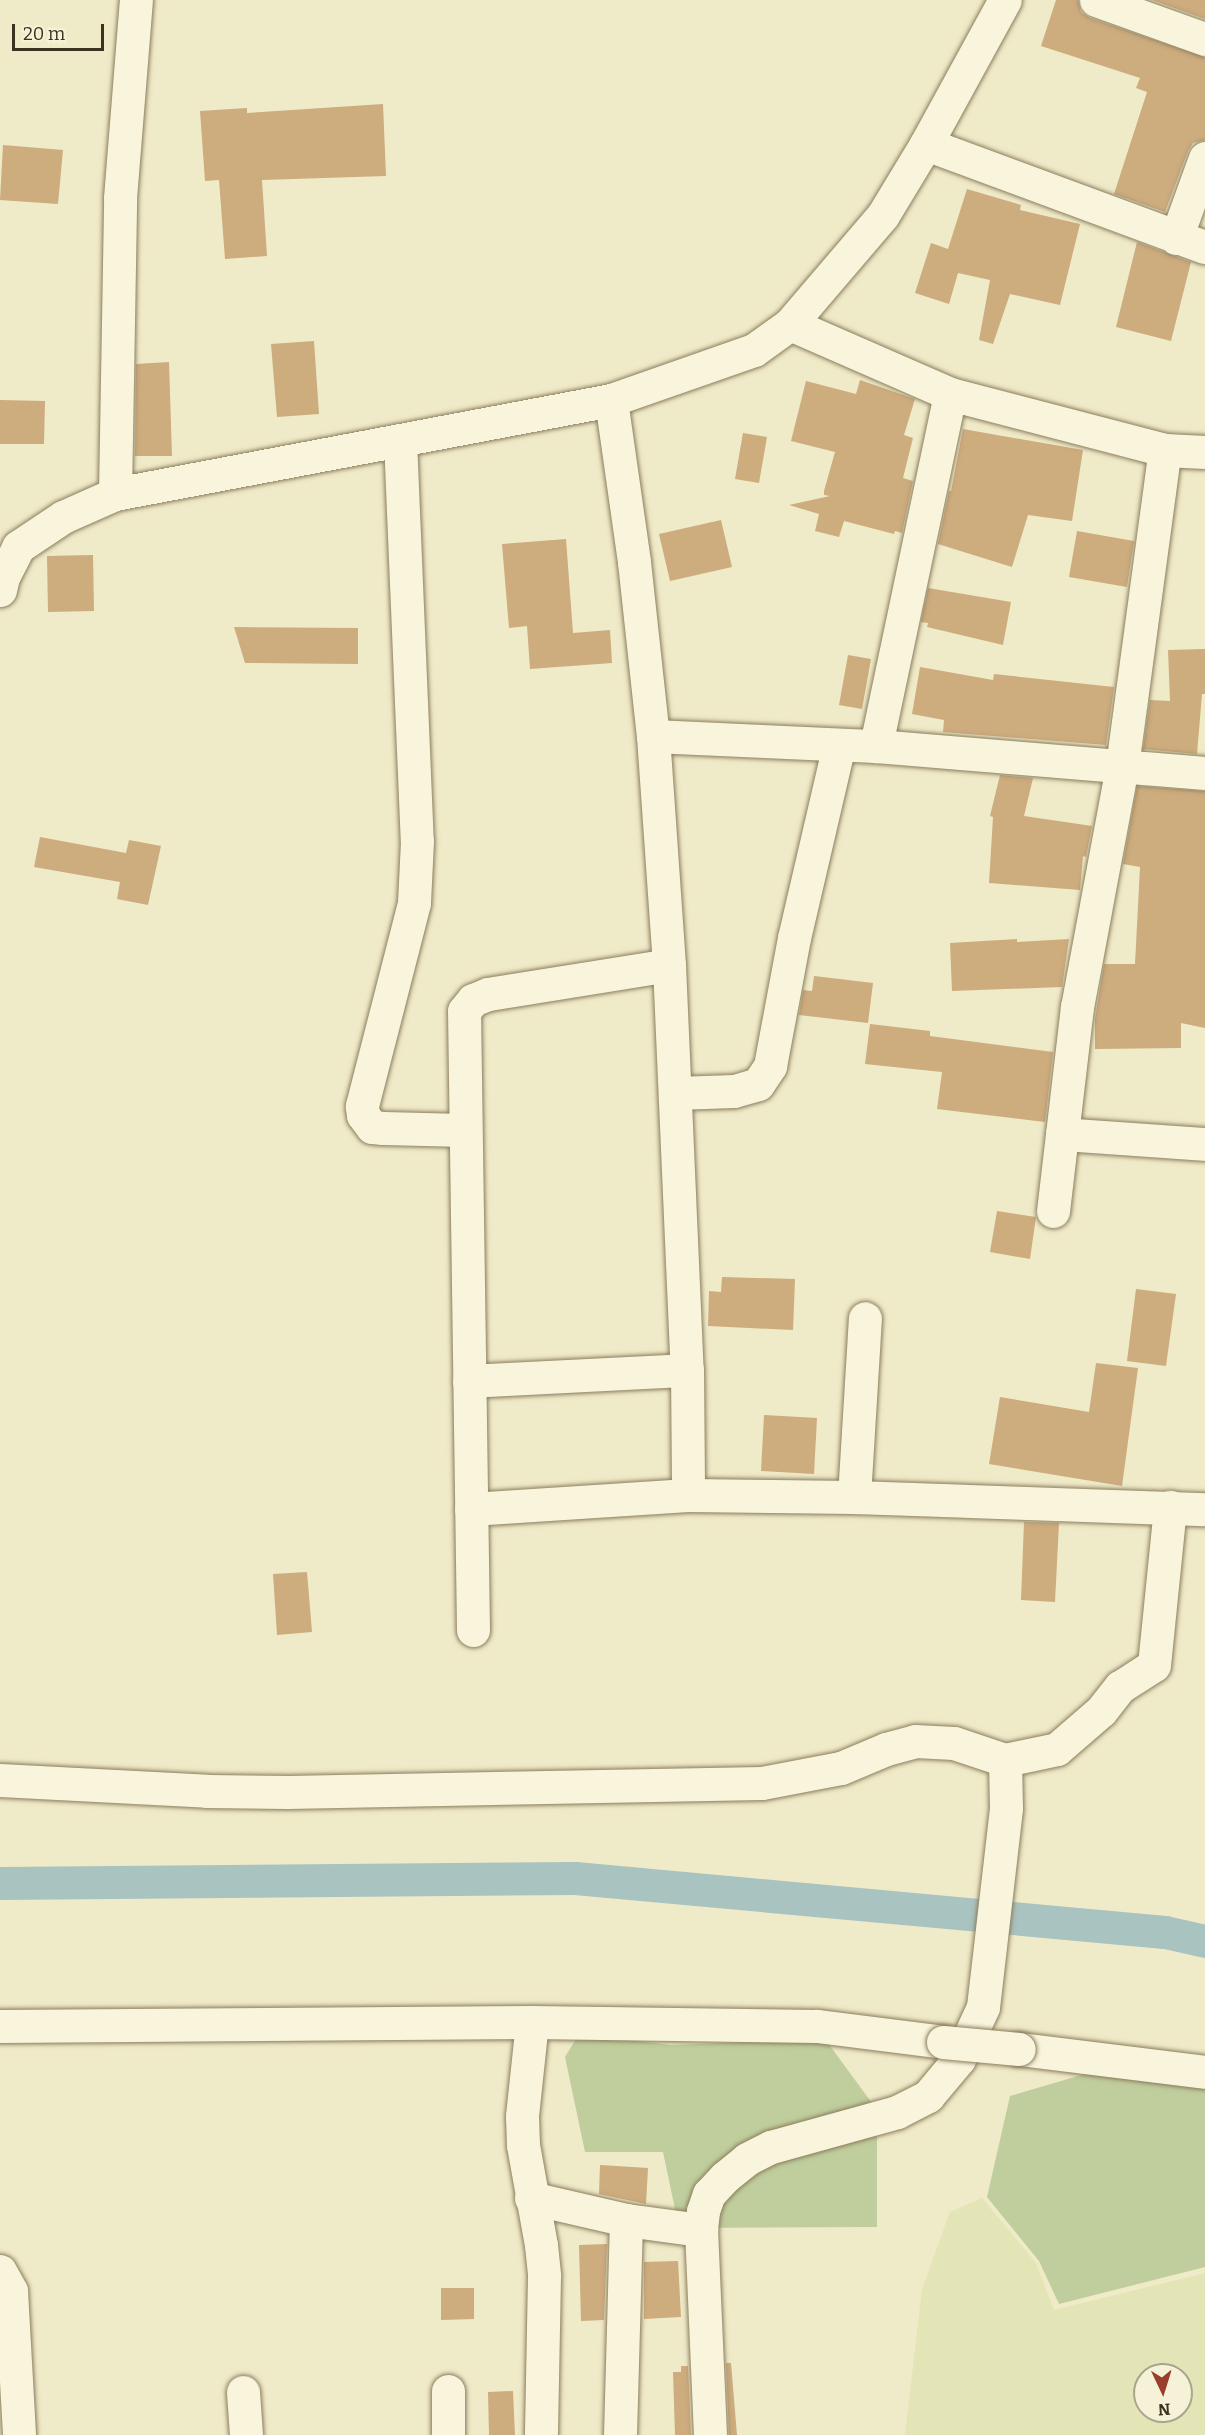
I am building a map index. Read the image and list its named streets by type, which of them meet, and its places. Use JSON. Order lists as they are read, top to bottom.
{
  "scale_bar": "20 m",
  "north": "bottom"
}
